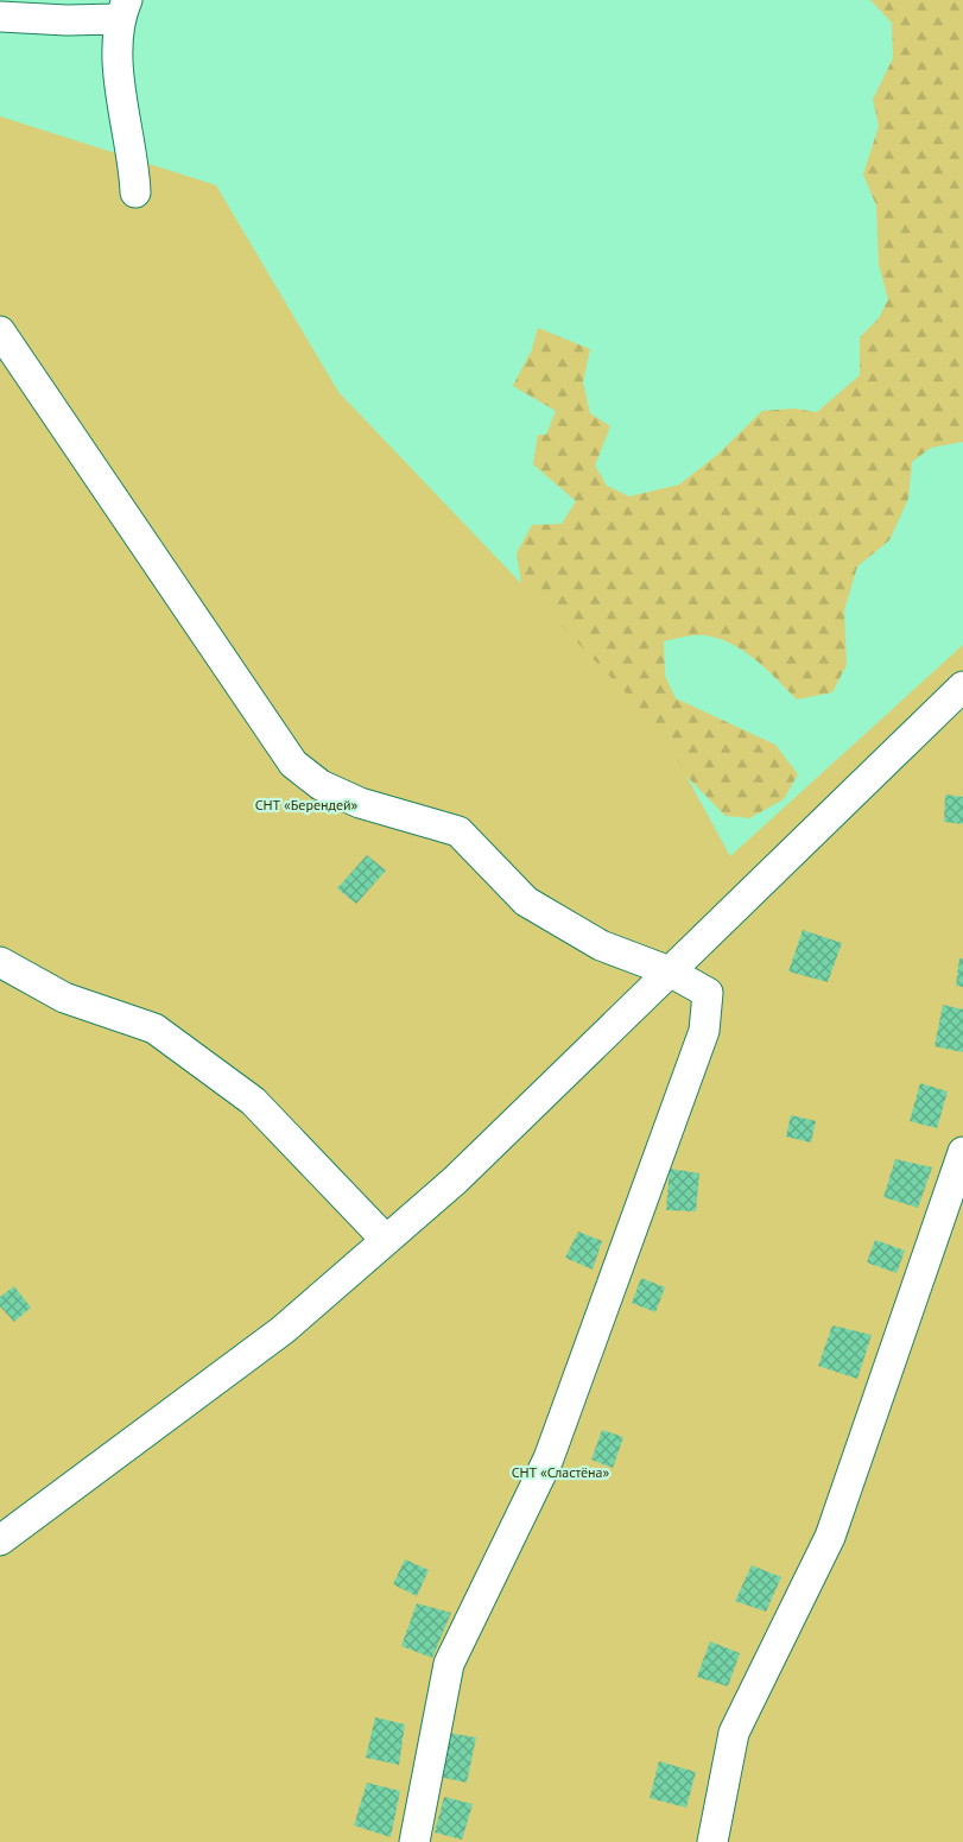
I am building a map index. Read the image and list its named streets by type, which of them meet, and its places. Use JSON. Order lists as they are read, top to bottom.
{
  "parks": ["СНТ «Берендей»", "СНТ «Сластёна»"]
}
